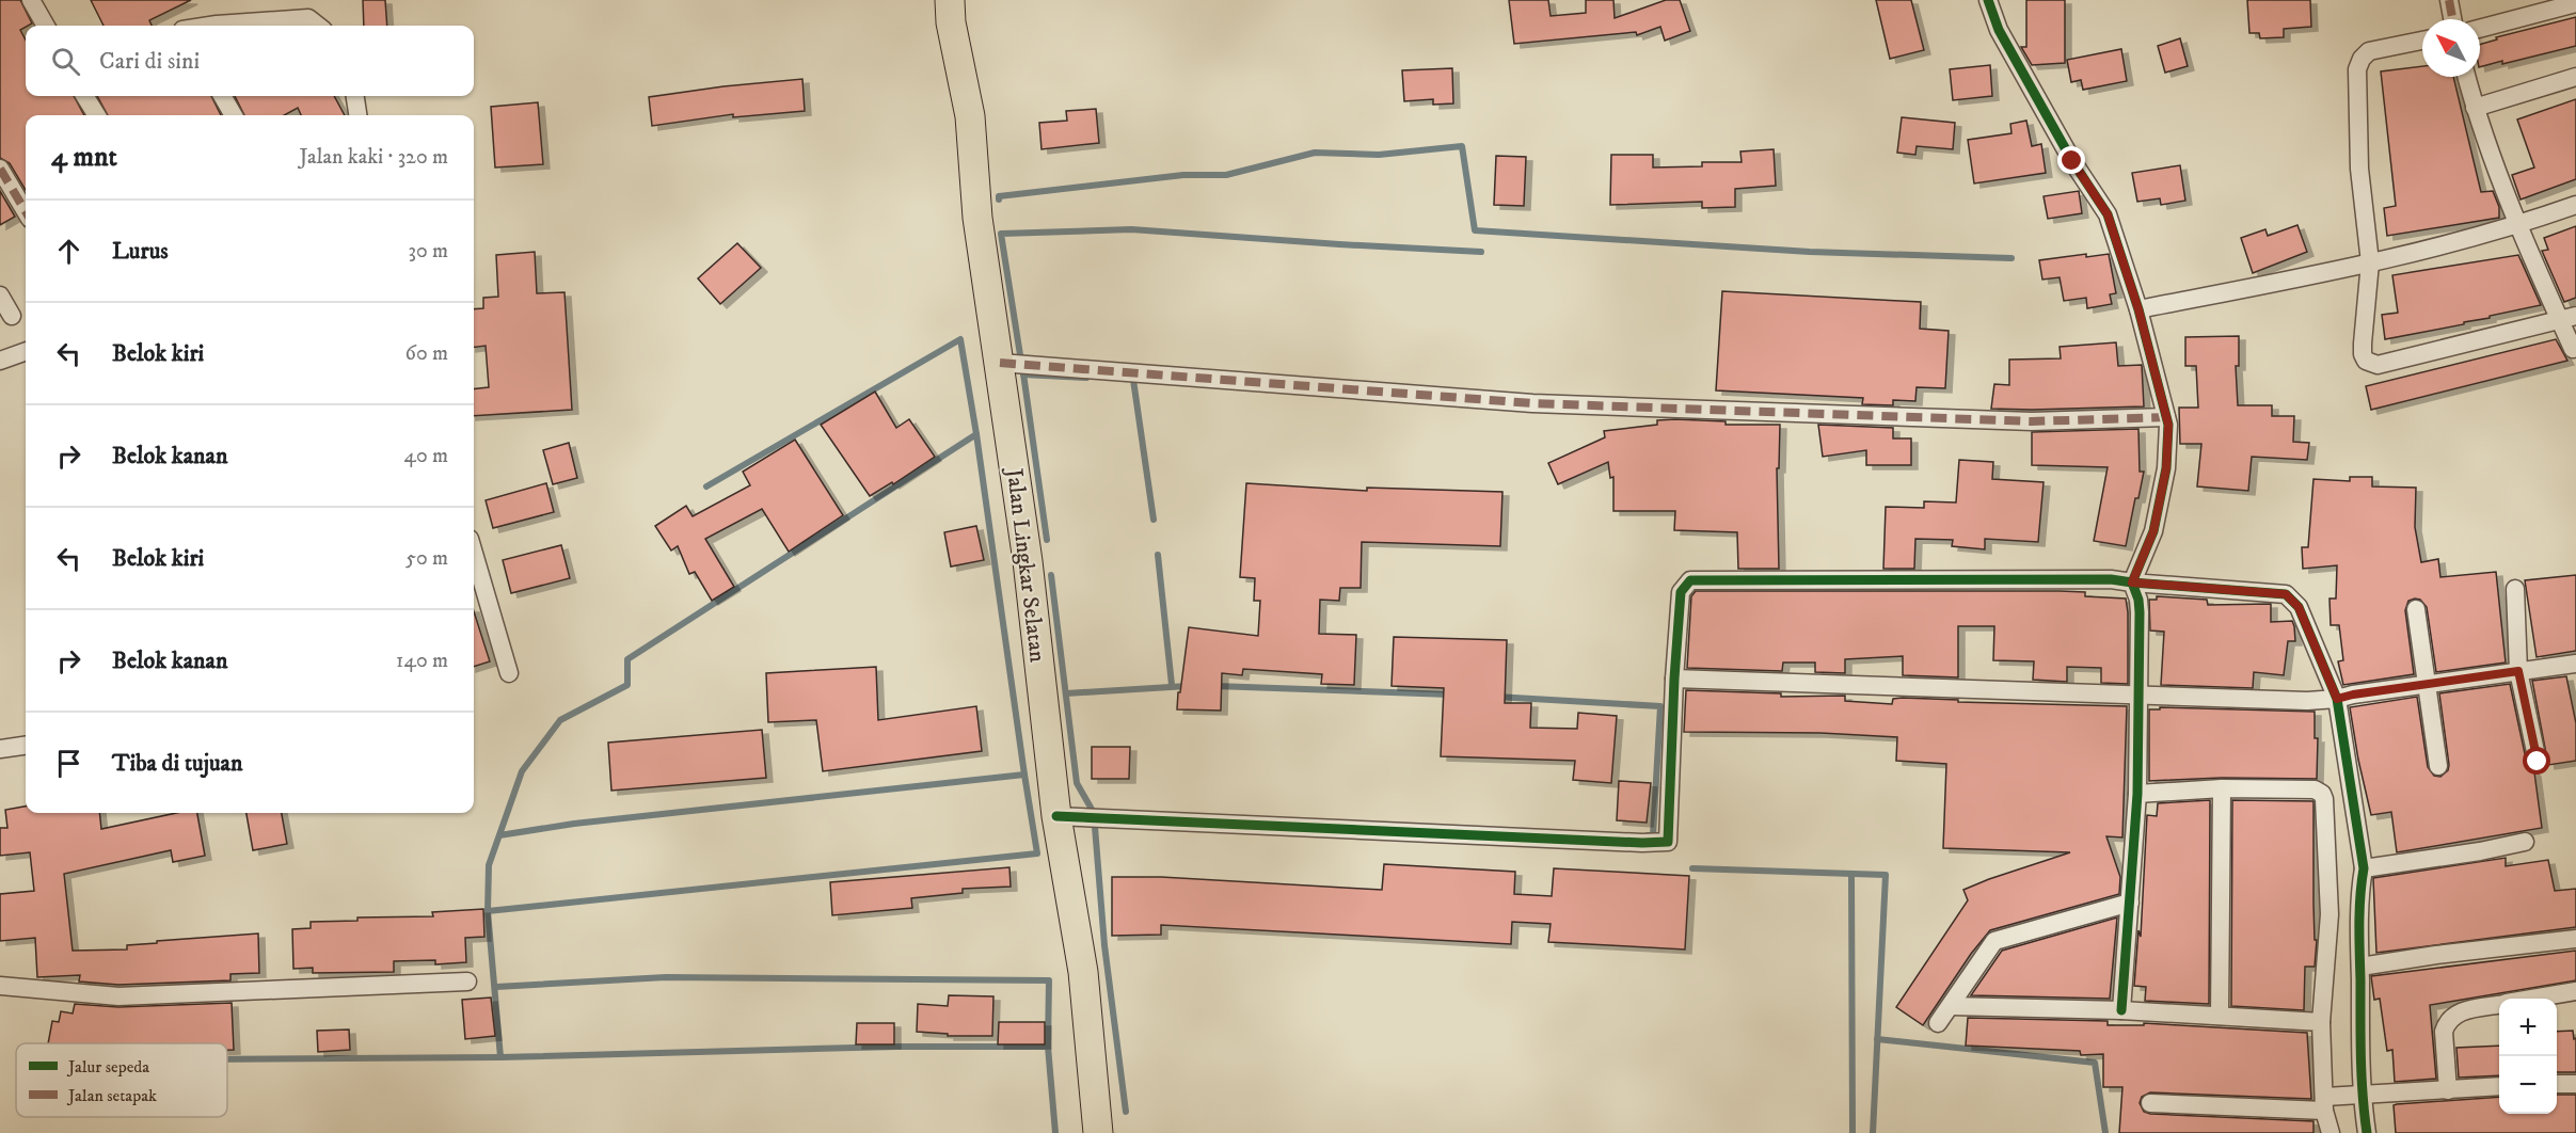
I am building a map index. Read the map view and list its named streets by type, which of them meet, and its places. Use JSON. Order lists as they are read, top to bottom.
{
  "streets": {
    "highway": ["Jalan Lingkar Selatan"]
  },
  "legend": ["Jalur sepeda", "Jalan setapak"],
  "north": "top left",
  "page": {
    "search": "Cari di sini",
    "heading": ["4 mnt", "Jalan kaki · 320 m"],
    "list": [
      ["Lurus", "30 m"],
      ["Belok kiri", "60 m"],
      ["Belok kanan", "40 m"],
      ["Belok kiri", "50 m"],
      ["Belok kanan", "140 m"],
      "Tiba di tujuan"
    ],
    "map_buttons": ["+", "−"]
  }
}
